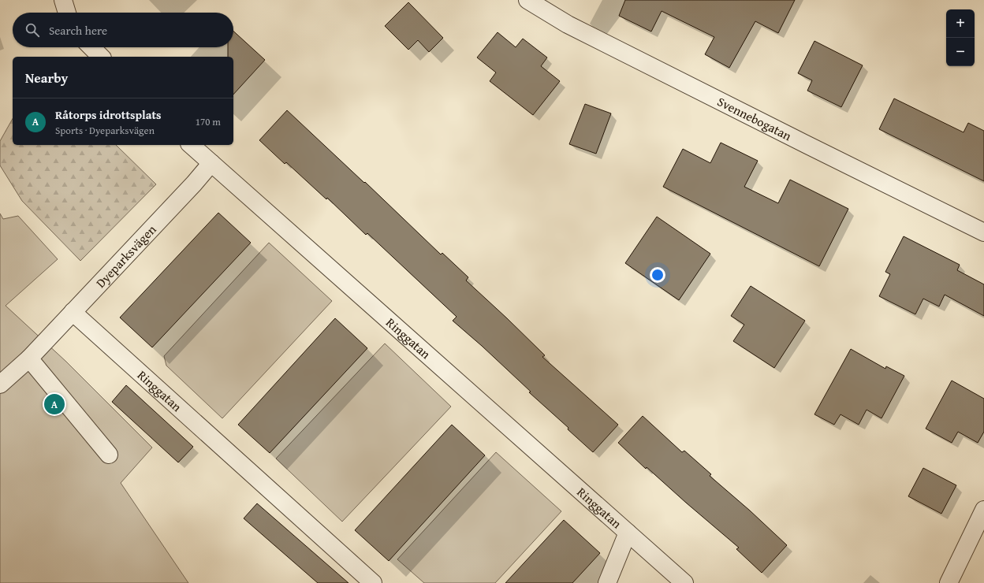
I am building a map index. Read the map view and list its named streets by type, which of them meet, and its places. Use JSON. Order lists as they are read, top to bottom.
{
  "streets": {
    "street": ["Svennebogatan", "Dyeparksvägen", "Ringgatan"]
  },
  "crossings": [
    ["Dyeparksvägen", "Ringgatan"]
  ],
  "page": {
    "map_buttons": ["+", "−"],
    "search": "Search here",
    "heading": "Nearby",
    "list": [
      {
        "mark": "A",
        "name": "Råtorps idrottsplats",
        "note": "Sports · Dyeparksvägen",
        "value": "170 m"
      }
    ],
    "pins": "A"
  }
}
